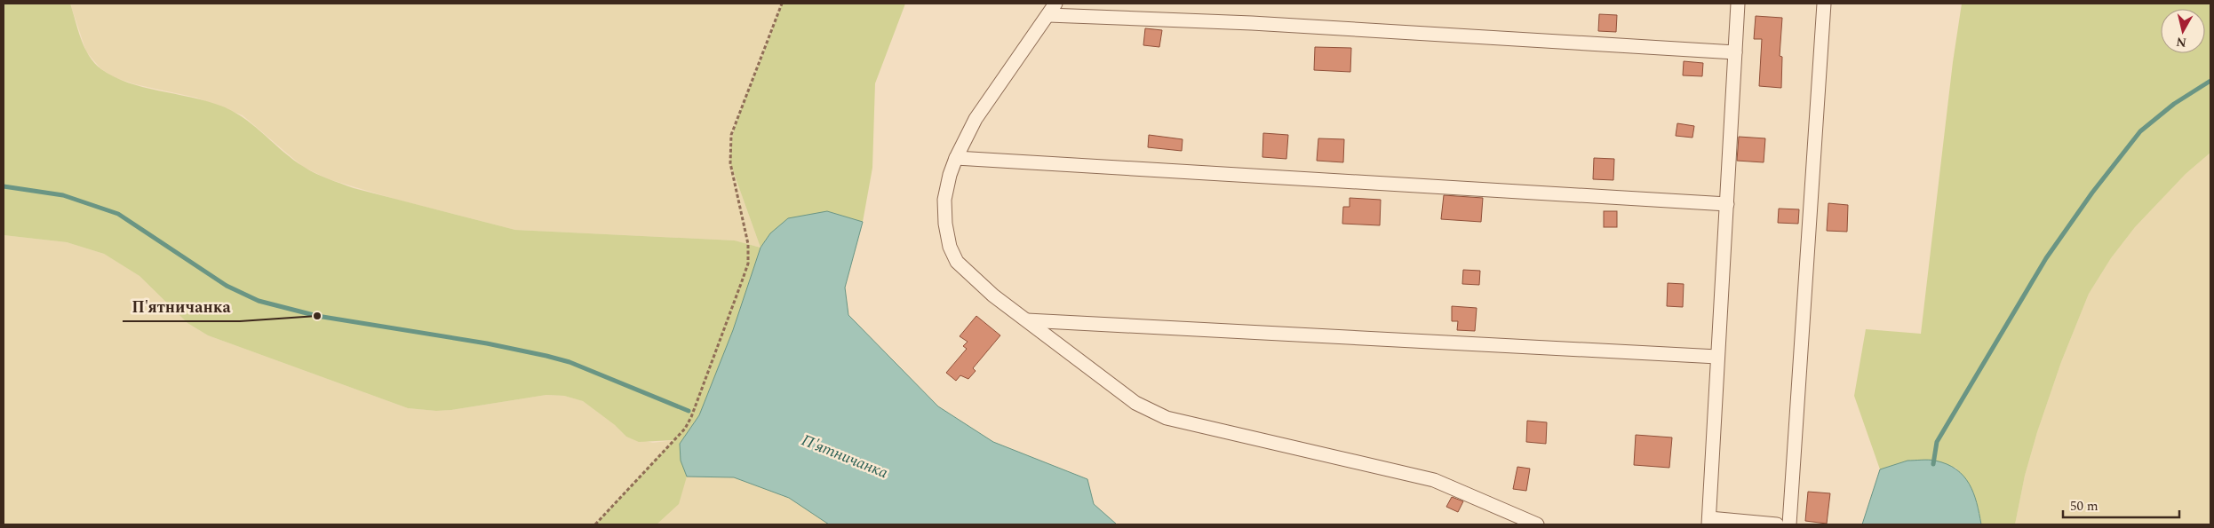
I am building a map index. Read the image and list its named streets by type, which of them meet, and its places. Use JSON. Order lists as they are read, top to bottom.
{
  "water": ["П'ятничанка"],
  "places": ["П'ятничанка"],
  "scale_bar": "50 m",
  "north": "bottom"
}
